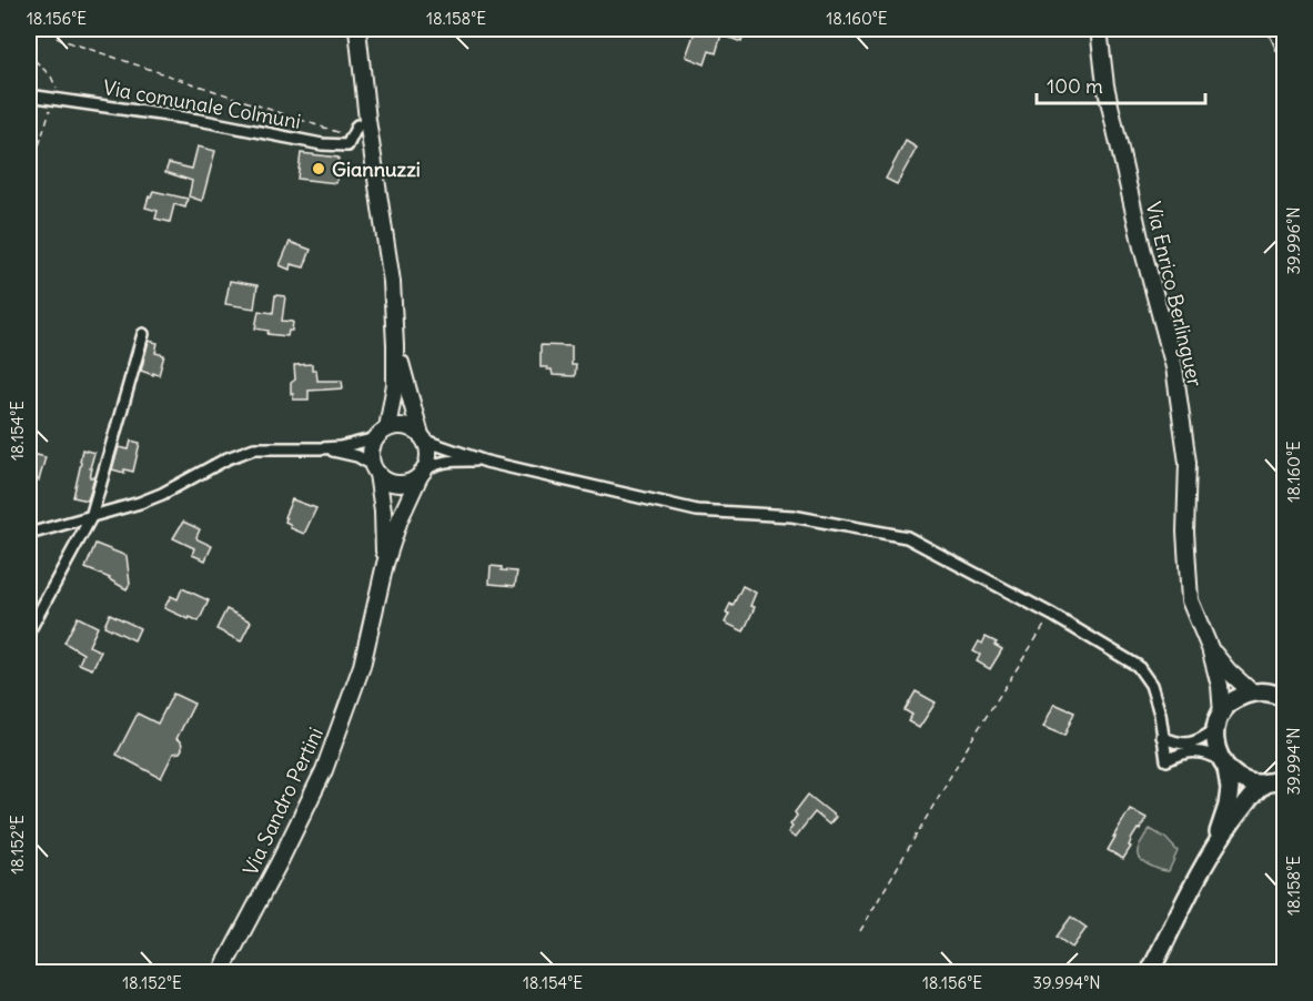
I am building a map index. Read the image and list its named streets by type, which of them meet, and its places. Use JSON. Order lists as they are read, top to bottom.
{
  "streets": {
    "street": ["Via comunale Colmuni", "Via Enrico Berlinguer", "Via Sandro Pertini"]
  },
  "places": ["Giannuzzi"],
  "scale_bar": "100 m",
  "coordinates": [
    "18.156°E",
    "18.158°E",
    "18.160°E",
    "39.996°N",
    "18.154°E",
    "39.994°N",
    "18.152°E"
  ]
}
